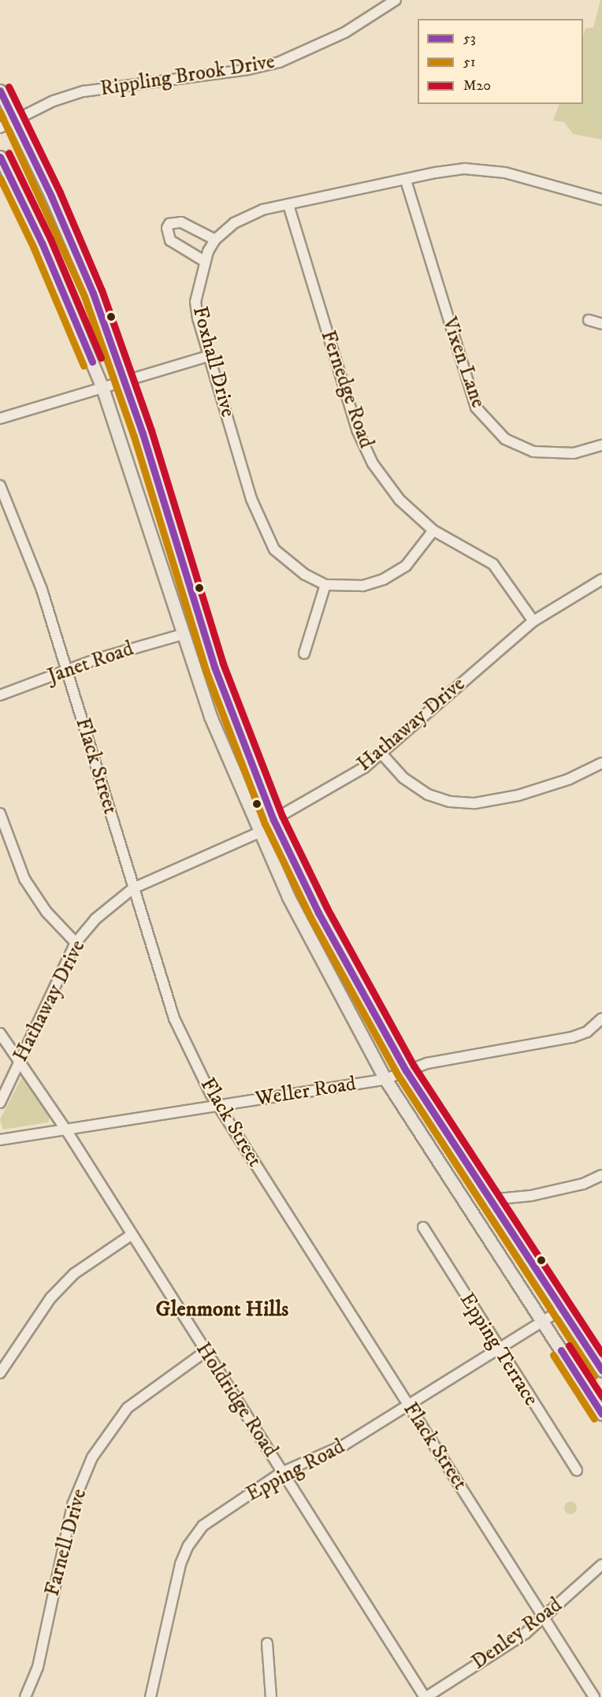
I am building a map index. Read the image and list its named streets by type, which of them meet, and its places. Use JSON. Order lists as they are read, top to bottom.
{
  "streets": {
    "street": [
      "Rippling Brook Drive",
      "Foxhall Drive",
      "Vixen Lane",
      "Fernedge Road",
      "Janet Road",
      "Hathaway Drive",
      "Flack Street",
      "Weller Road",
      "Epping Terrace",
      "Holdridge Road",
      "Epping Road",
      "Farnell Drive",
      "Denley Road"
    ]
  },
  "crossings": [
    ["Foxhall Drive", "Vixen Lane"],
    ["Foxhall Drive", "Fernedge Road"],
    ["Fernedge Road", "Hathaway Drive"],
    ["Janet Road", "Flack Street"],
    ["Hathaway Drive", "Flack Street"],
    ["Hathaway Drive", "Holdridge Road"],
    ["Flack Street", "Weller Road"],
    ["Flack Street", "Epping Road"],
    ["Flack Street", "Denley Road"],
    ["Weller Road", "Holdridge Road"],
    ["Epping Terrace", "Epping Road"],
    ["Holdridge Road", "Epping Road"],
    ["Holdridge Road", "Farnell Drive"],
    ["Holdridge Road", "Denley Road"]
  ],
  "districts": ["Glenmont Hills"],
  "lines": ["transit line M20", "transit line 53", "transit line 51"],
  "legend": ["53", "51", "M20"]
}
